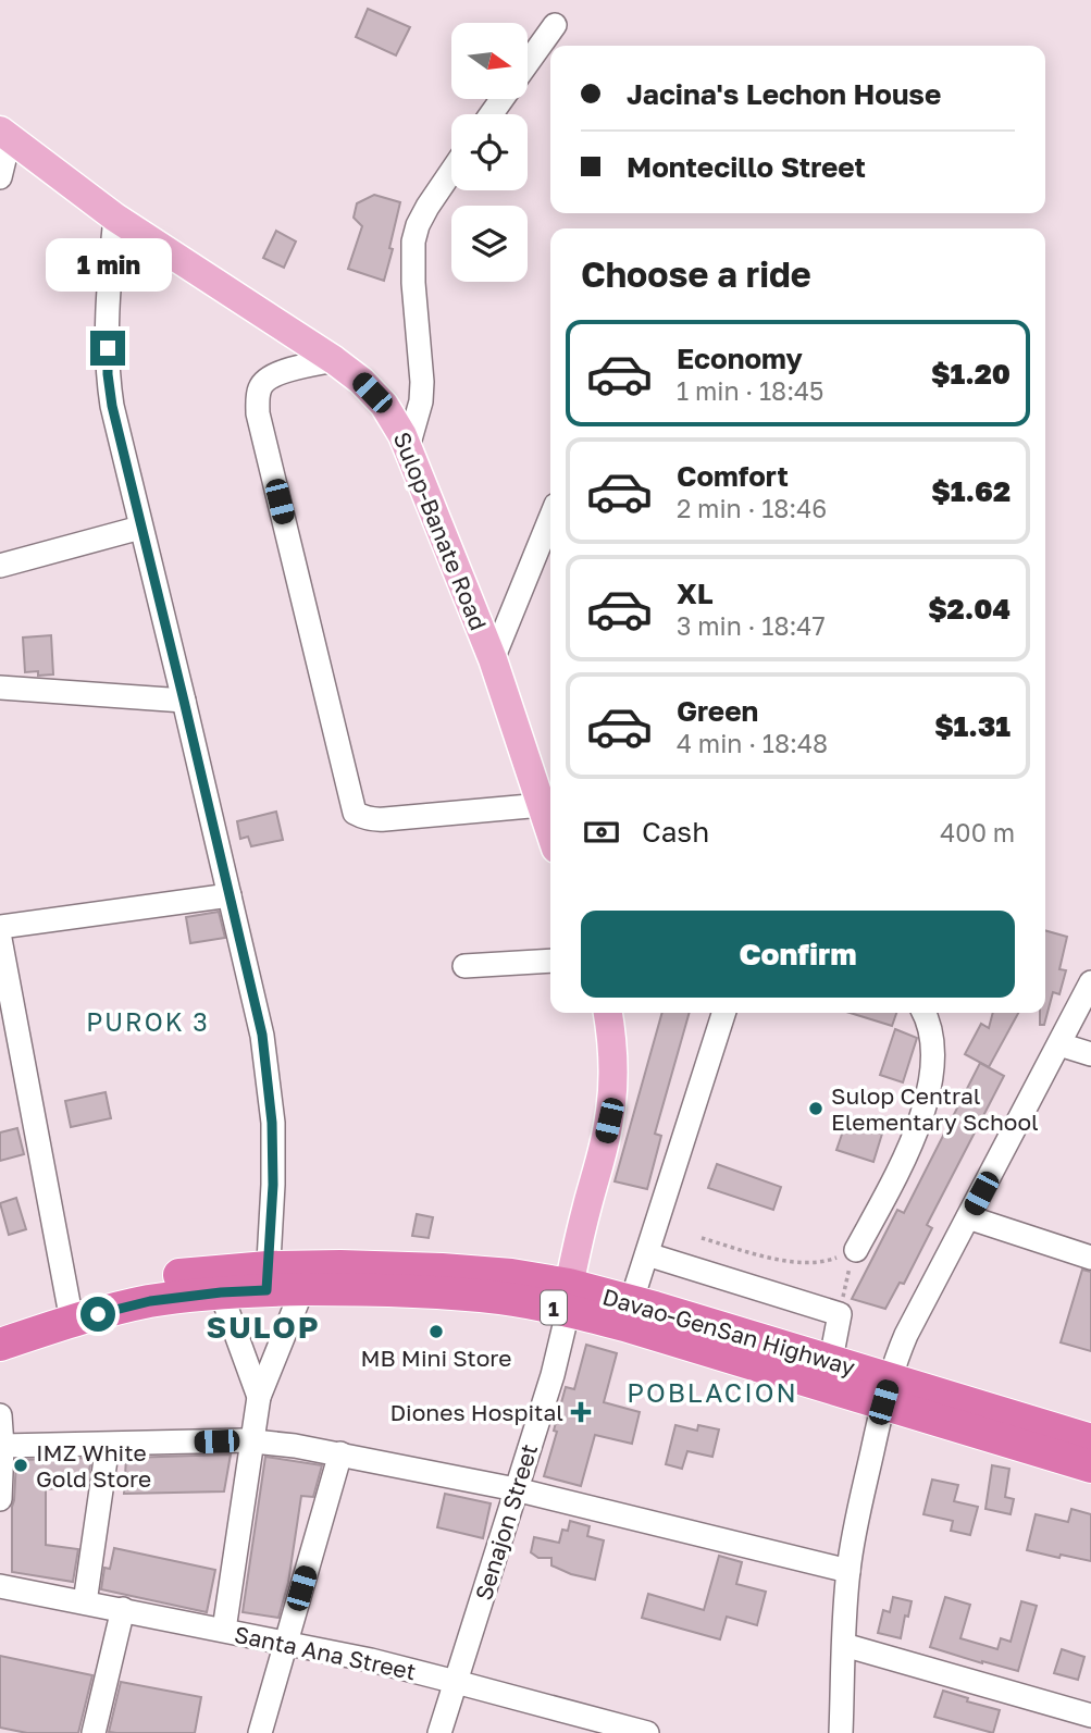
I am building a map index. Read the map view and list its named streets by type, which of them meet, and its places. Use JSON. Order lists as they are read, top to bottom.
{
  "streets": {
    "highway": ["1", "Davao-GenSan Highway"],
    "main road": ["Sulop-Banate Road"],
    "street": ["Senajon Street", "Santa Ana Street"]
  },
  "crossings": [
    ["Davao-GenSan Highway", "Senajon Street"],
    ["Senajon Street", "Santa Ana Street"]
  ],
  "districts": ["PUROK 3", "SULOP", "POBLACION"],
  "places": {
    "other": ["Sulop Central Elementary School", "MB Mini Store", "IMZ White Gold Store"],
    "health": ["Diones Hospital"]
  },
  "north": "right",
  "page": {
    "banner": ["Jacina's Lechon House", "Montecillo Street"],
    "heading": "Choose a ride",
    "bubble": "1 min",
    "list": [
      {
        "name": "Economy",
        "note": "1 min · 18:45",
        "value": "$1.20"
      },
      {
        "name": "Comfort",
        "note": "2 min · 18:46",
        "value": "$1.62"
      },
      {
        "name": "XL",
        "note": "3 min · 18:47",
        "value": "$2.04"
      },
      {
        "name": "Green",
        "note": "4 min · 18:48",
        "value": "$1.31"
      }
    ],
    "pay": ["Cash", "400 m"],
    "buttons": "Confirm"
  }
}
